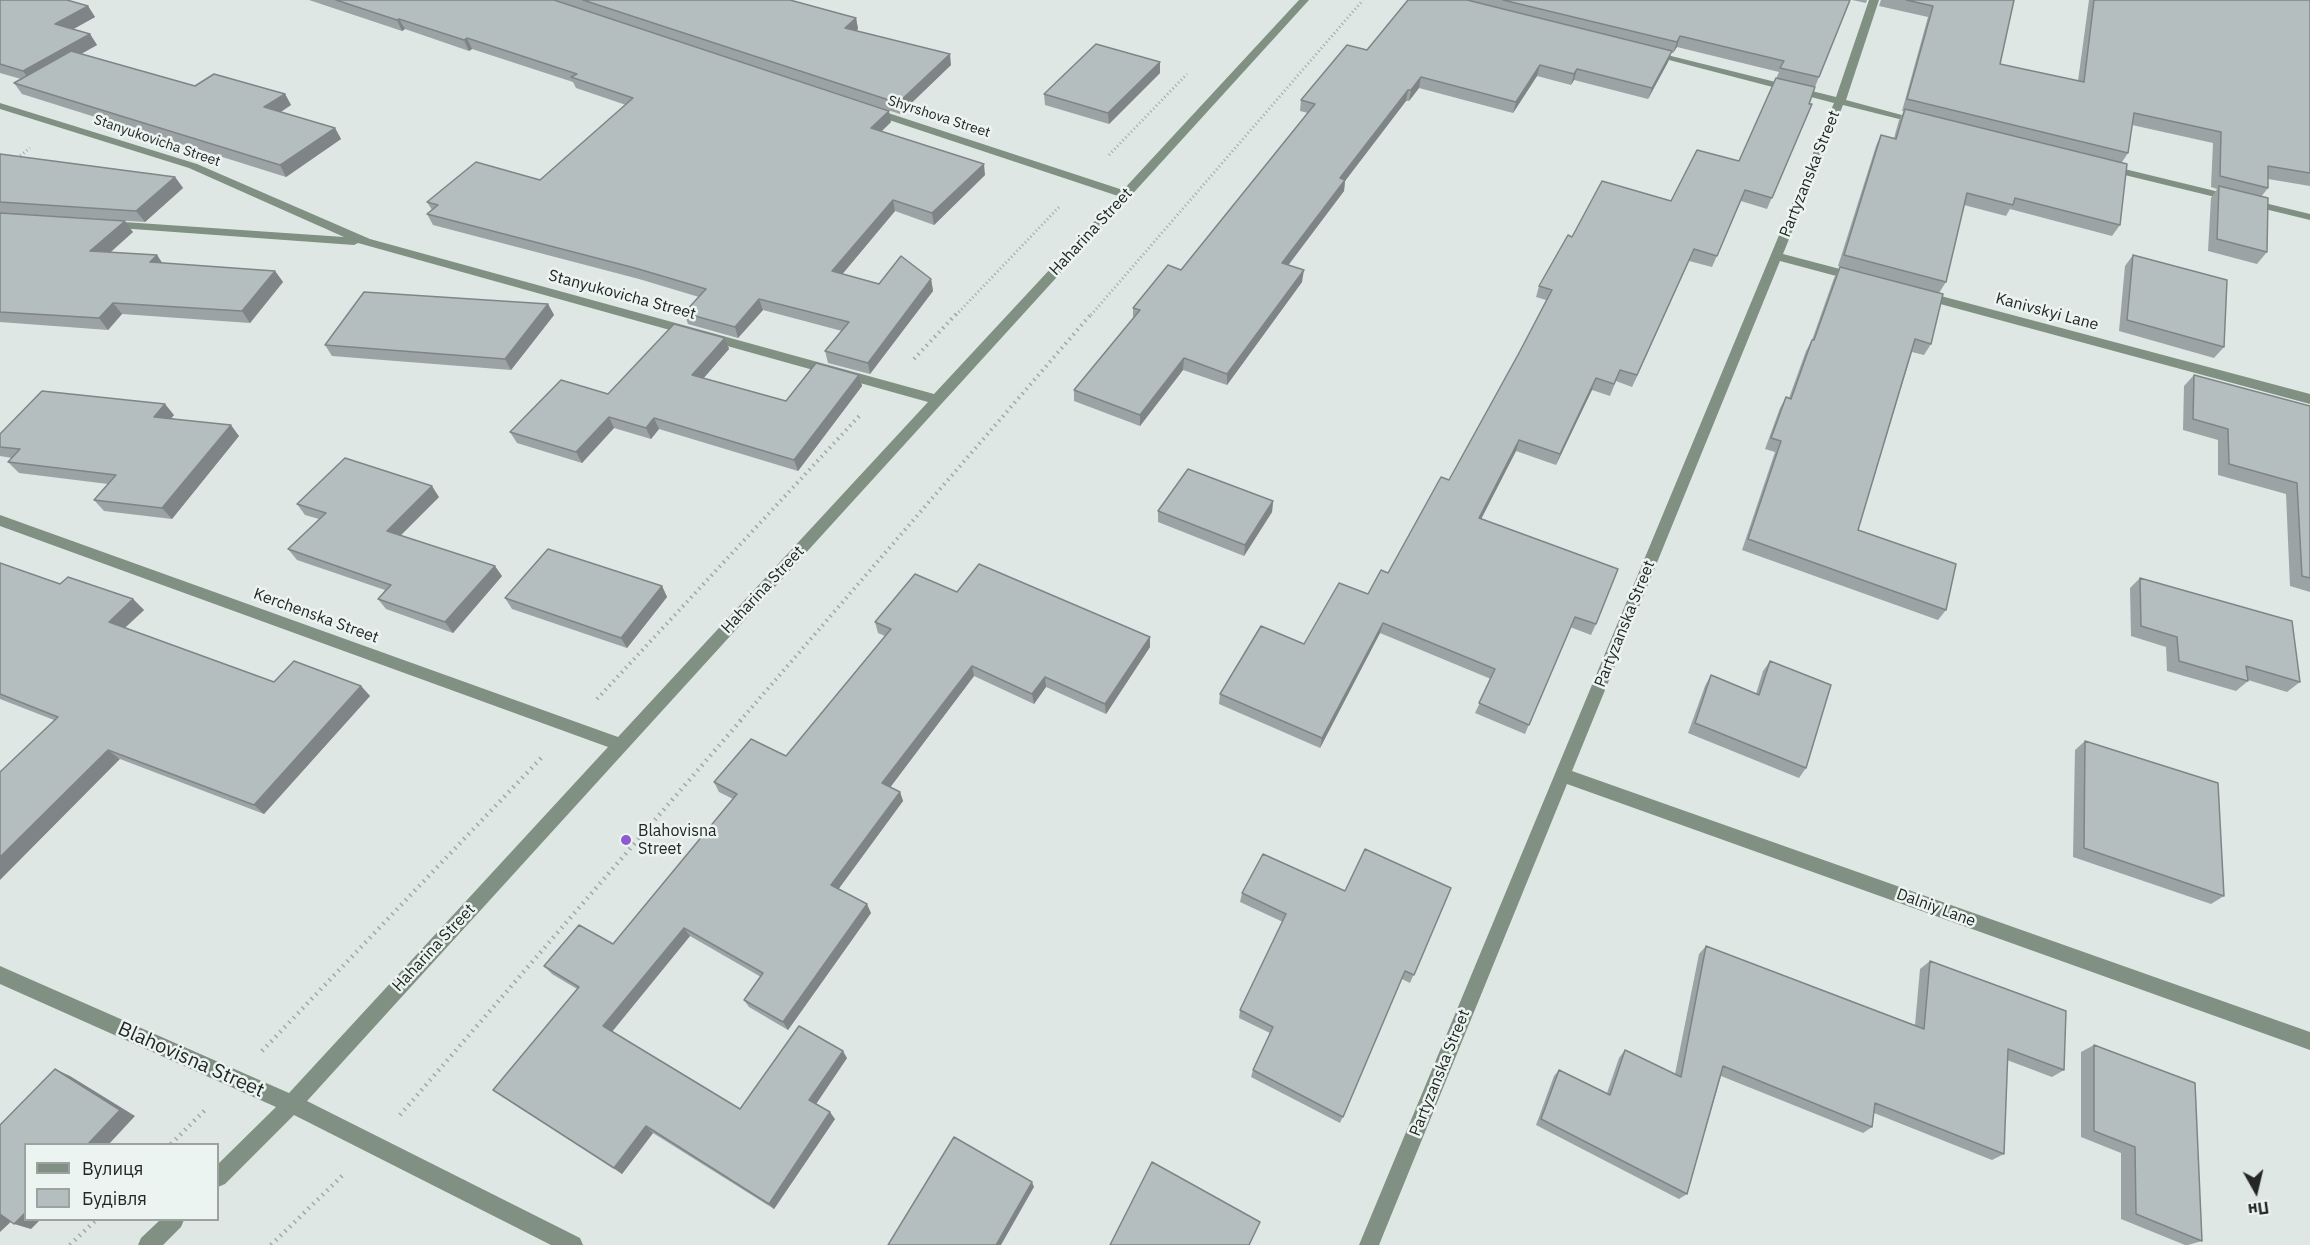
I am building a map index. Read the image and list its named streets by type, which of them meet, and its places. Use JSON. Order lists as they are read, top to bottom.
{
  "streets": {
    "street": [
      "Shyrshova Street",
      "Stanyukovicha Street",
      "Partyzanska Street",
      "Haharina Street",
      "Kanivskyi Lane",
      "Kerchenska Street",
      "Dalniy Lane",
      "Blahovisna Street"
    ]
  },
  "crossings": [
    ["Shyrshova Street", "Haharina Street"],
    ["Stanyukovicha Street", "Haharina Street"],
    ["Partyzanska Street", "Dalniy Lane"],
    ["Haharina Street", "Kerchenska Street"],
    ["Haharina Street", "Blahovisna Street"]
  ],
  "places": ["Blahovisna Street"],
  "legend": ["Вулиця", "Будівля"],
  "north": "bottom"
}
